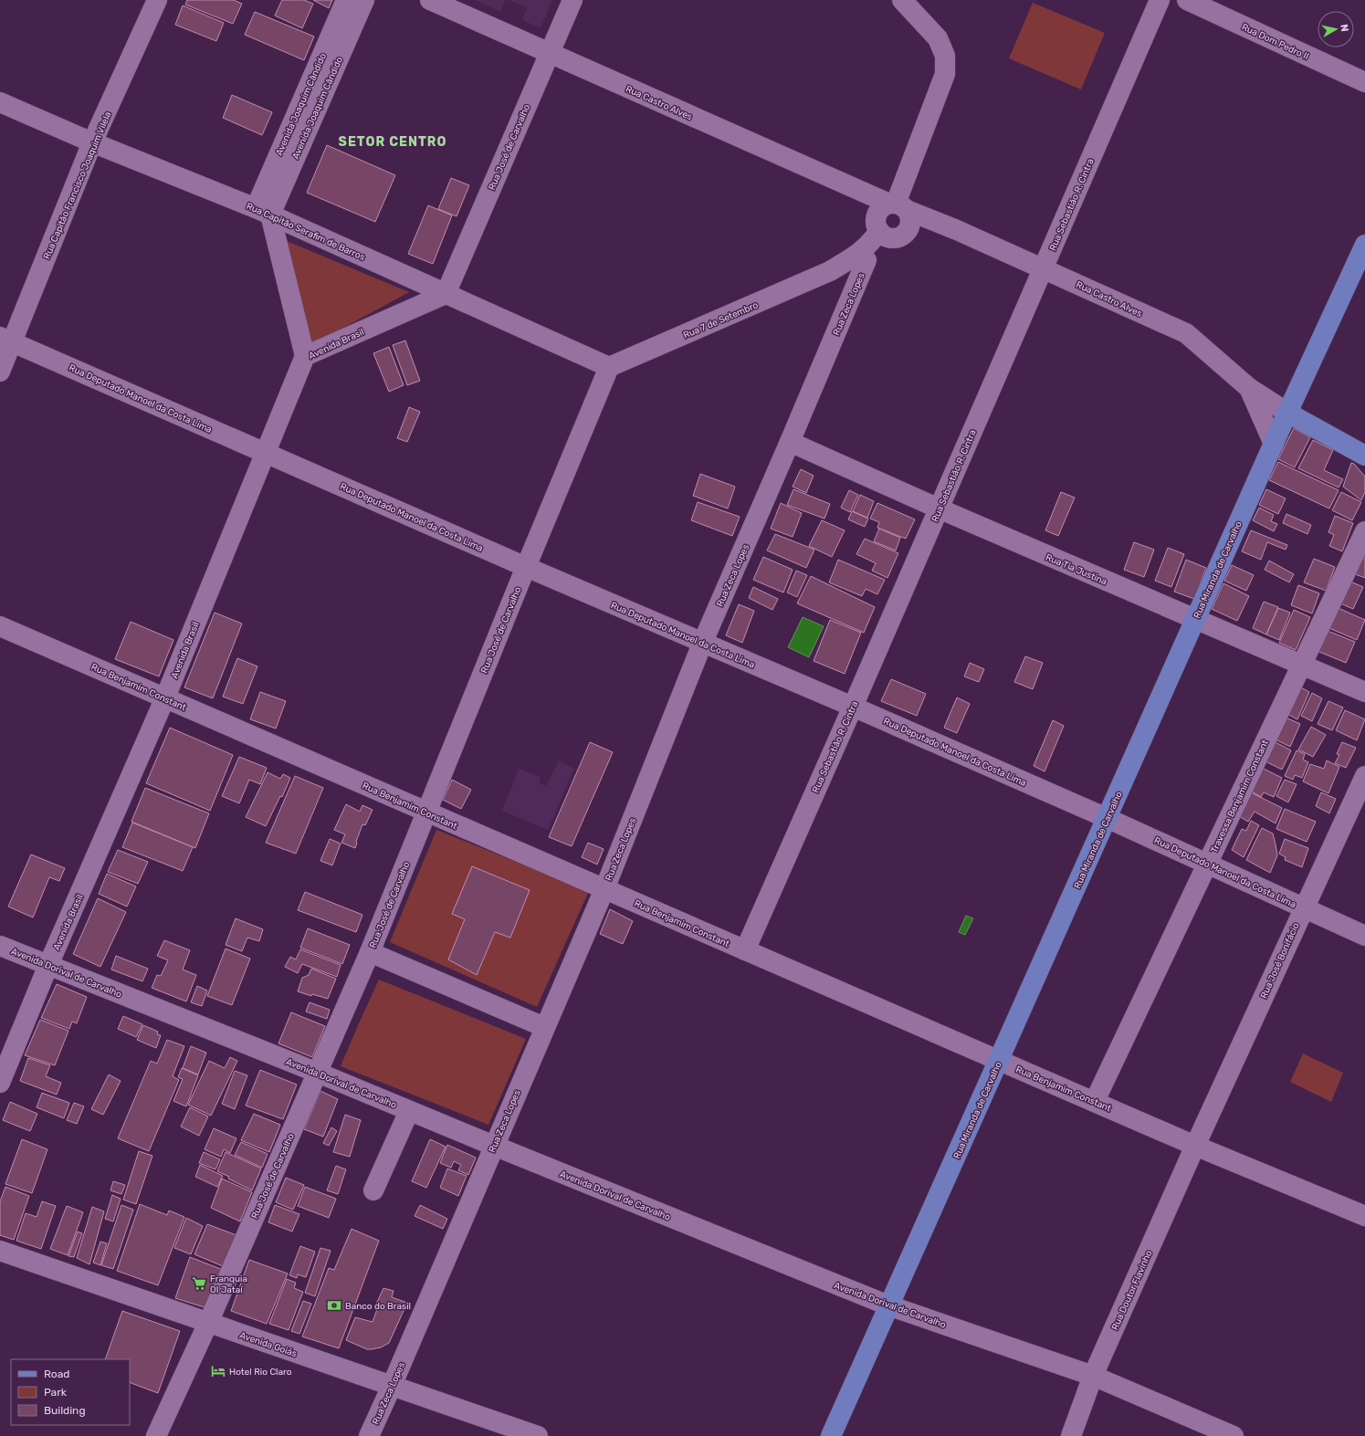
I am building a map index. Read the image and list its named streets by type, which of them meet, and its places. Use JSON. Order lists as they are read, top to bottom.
{
  "streets": {
    "main road": ["Rua Castro Alves", "Rua Miranda de Carvalho"],
    "street": [
      "Rua Dom Pedro II",
      "Avenida Joaquim Cândido",
      "Avenida Joaquim Cãndido",
      "Rua José de Carvalho",
      "Rua Capitão Francisco Joaquim Vilela",
      "Rua Sebastião R. Cintra",
      "Rua Capitão Serafim de Barros",
      "Rua Zeca Lopes",
      "Rua 7 de Setembro",
      "Avenida Brasil",
      "Rua Deputado Manoel da Costa Lima",
      "Rua Tia Justina",
      "Rua Benjamim Constant",
      "Travessa Benjamim Constant",
      "Rua José Bonifácio",
      "Avenida Dorival de Carvalho",
      "Rua Doutor Flavinho",
      "Avenida Goiás"
    ]
  },
  "crossings": [
    ["Rua Castro Alves", "Rua José de Carvalho"],
    ["Rua Castro Alves", "Rua Sebastião R. Cintra"],
    ["Rua Castro Alves", "Rua 7 de Setembro"],
    ["Rua Castro Alves", "Rua Miranda de Carvalho"],
    ["Avenida Joaquim Cândido", "Avenida Joaquim Cãndido"],
    ["Avenida Joaquim Cândido", "Rua Capitão Serafim de Barros"],
    ["Avenida Joaquim Cãndido", "Rua Capitão Serafim de Barros"],
    ["Rua José de Carvalho", "Rua Capitão Serafim de Barros"],
    ["Rua José de Carvalho", "Rua 7 de Setembro"],
    ["Rua José de Carvalho", "Avenida Brasil"],
    ["Rua José de Carvalho", "Rua Deputado Manoel da Costa Lima"],
    ["Rua José de Carvalho", "Rua Benjamim Constant"],
    ["Rua José de Carvalho", "Avenida Dorival de Carvalho"],
    ["Rua José de Carvalho", "Avenida Goiás"],
    ["Rua Capitão Francisco Joaquim Vilela", "Rua Capitão Serafim de Barros"],
    ["Rua Capitão Francisco Joaquim Vilela", "Rua Deputado Manoel da Costa Lima"],
    ["Rua Sebastião R. Cintra", "Rua Deputado Manoel da Costa Lima"],
    ["Rua Sebastião R. Cintra", "Rua Tia Justina"],
    ["Rua Sebastião R. Cintra", "Rua Benjamim Constant"],
    ["Rua Capitão Serafim de Barros", "Rua 7 de Setembro"],
    ["Rua Capitão Serafim de Barros", "Avenida Brasil"],
    ["Rua Zeca Lopes", "Rua 7 de Setembro"],
    ["Rua Zeca Lopes", "Rua Deputado Manoel da Costa Lima"],
    ["Rua Zeca Lopes", "Rua Tia Justina"],
    ["Rua Zeca Lopes", "Rua Benjamim Constant"],
    ["Rua Zeca Lopes", "Avenida Dorival de Carvalho"],
    ["Rua Zeca Lopes", "Avenida Goiás"],
    ["Avenida Brasil", "Rua Deputado Manoel da Costa Lima"],
    ["Avenida Brasil", "Rua Benjamim Constant"],
    ["Avenida Brasil", "Avenida Dorival de Carvalho"],
    ["Rua Deputado Manoel da Costa Lima", "Rua Miranda de Carvalho"],
    ["Rua Deputado Manoel da Costa Lima", "Travessa Benjamim Constant"],
    ["Rua Deputado Manoel da Costa Lima", "Rua José Bonifácio"],
    ["Rua Tia Justina", "Rua Miranda de Carvalho"],
    ["Rua Tia Justina", "Travessa Benjamim Constant"],
    ["Rua Miranda de Carvalho", "Rua Benjamim Constant"],
    ["Rua Miranda de Carvalho", "Avenida Dorival de Carvalho"],
    ["Rua Benjamim Constant", "Travessa Benjamim Constant"],
    ["Rua Benjamim Constant", "Rua José Bonifácio"],
    ["Rua Benjamim Constant", "Rua Doutor Flavinho"],
    ["Rua José Bonifácio", "Rua Doutor Flavinho"],
    ["Avenida Dorival de Carvalho", "Rua Doutor Flavinho"]
  ],
  "districts": ["SETOR CENTRO"],
  "places": {
    "supermarket": ["Franquia OI Jataí"],
    "bank": ["Banco do Brasil"],
    "hotel": ["Hotel Rio Claro"]
  },
  "legend": ["Road", "Park", "Building"],
  "north": "right"
}
